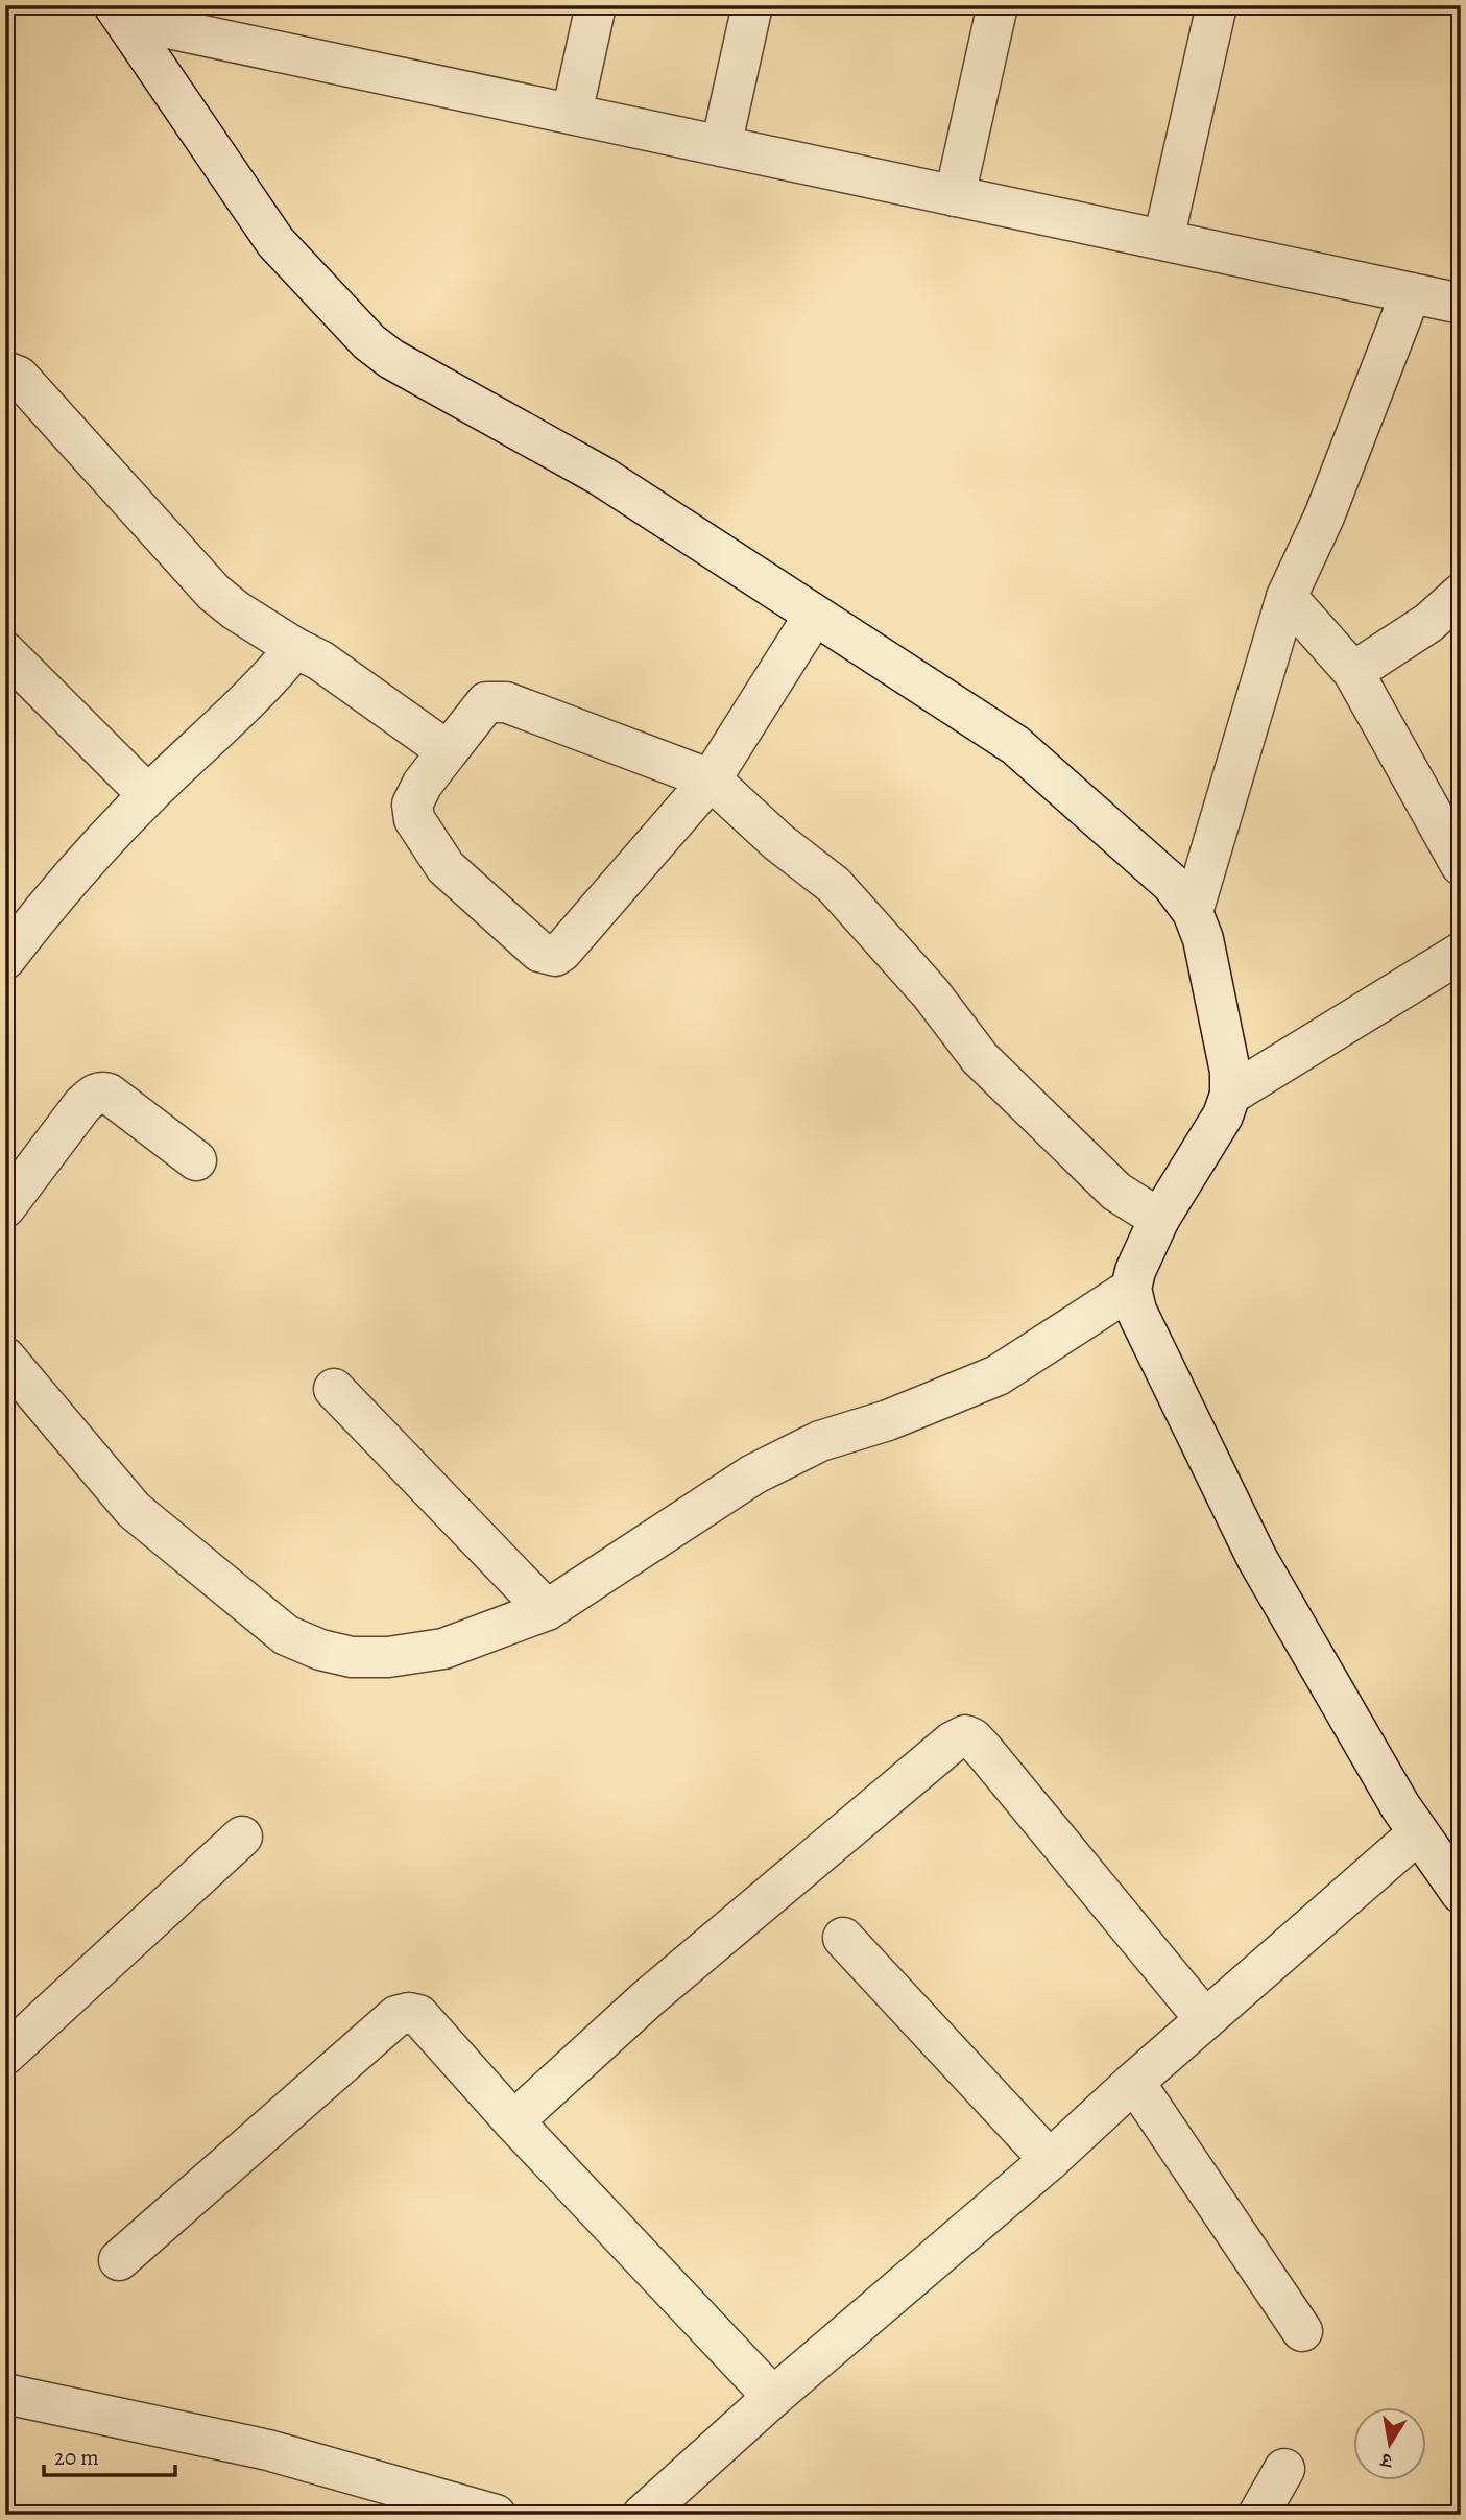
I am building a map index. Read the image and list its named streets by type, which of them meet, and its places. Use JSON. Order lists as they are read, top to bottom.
{
  "scale_bar": "20 m",
  "north": "bottom"
}
